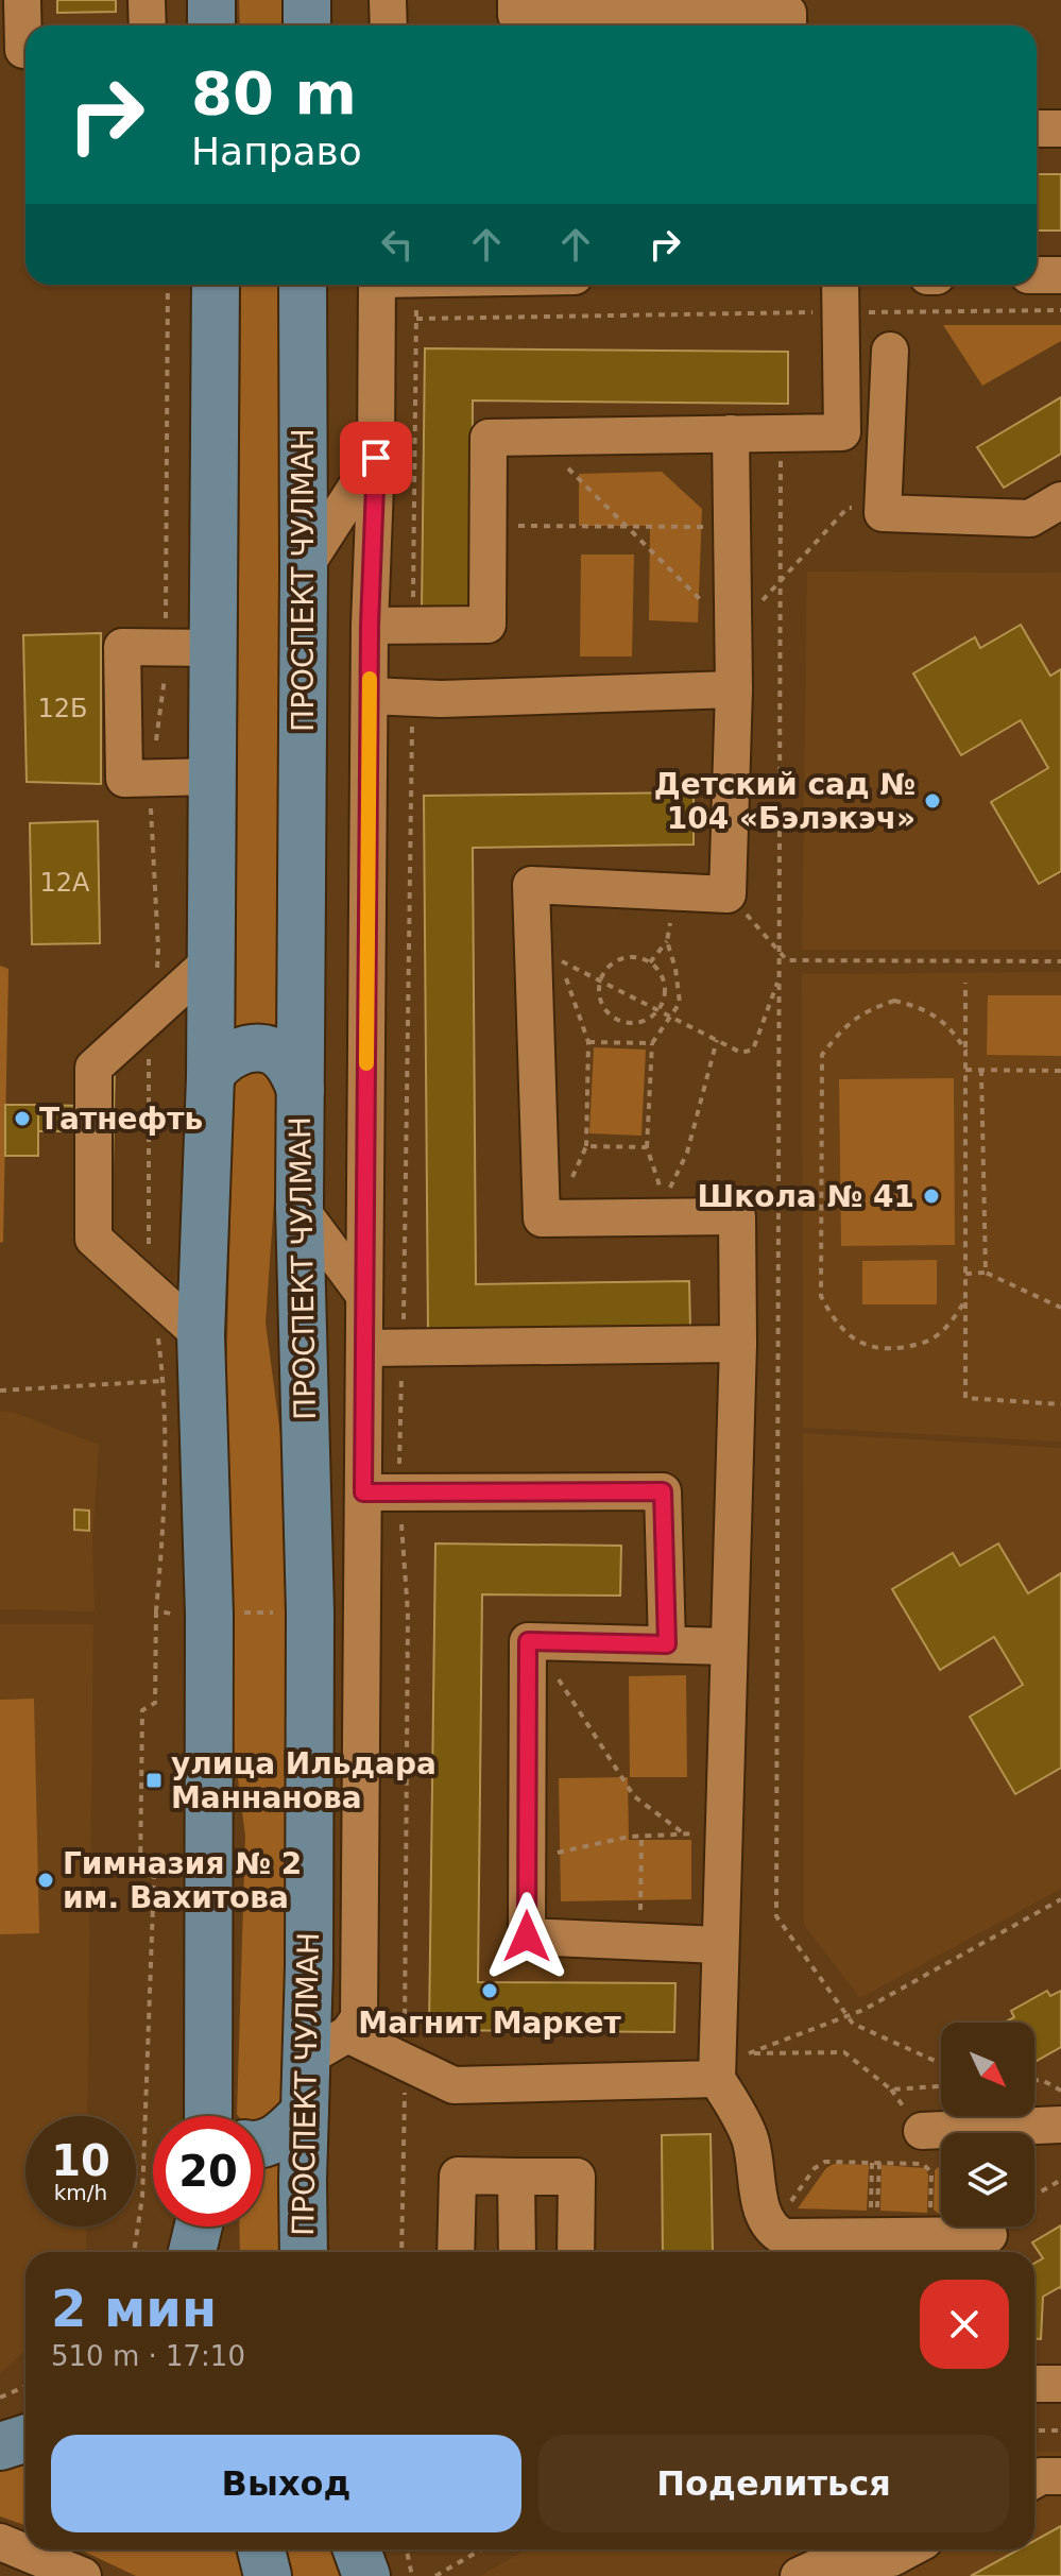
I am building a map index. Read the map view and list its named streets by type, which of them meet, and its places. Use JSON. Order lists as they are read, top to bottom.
{
  "streets": {
    "main road": ["ПРОСПЕКТ ЧУЛМАН"]
  },
  "places": {
    "other": [
      "Детский сад № 104 «Бэлэкэч»",
      "Татнефть",
      "Школа № 41",
      "Гимназия № 2 им. Вахитова",
      "Магнит Маркет"
    ],
    "transit": ["улица Ильдара Маннанова"]
  },
  "house_numbers": ["12Б", "12А"],
  "north": "bottom right",
  "page": {
    "turn": ["80 m", "Направо"],
    "speed": "10 km/h",
    "limit": "20",
    "heading": ["2 мин", "510 m · 17:10"],
    "buttons": ["Выход", "Поделиться"]
  }
}
